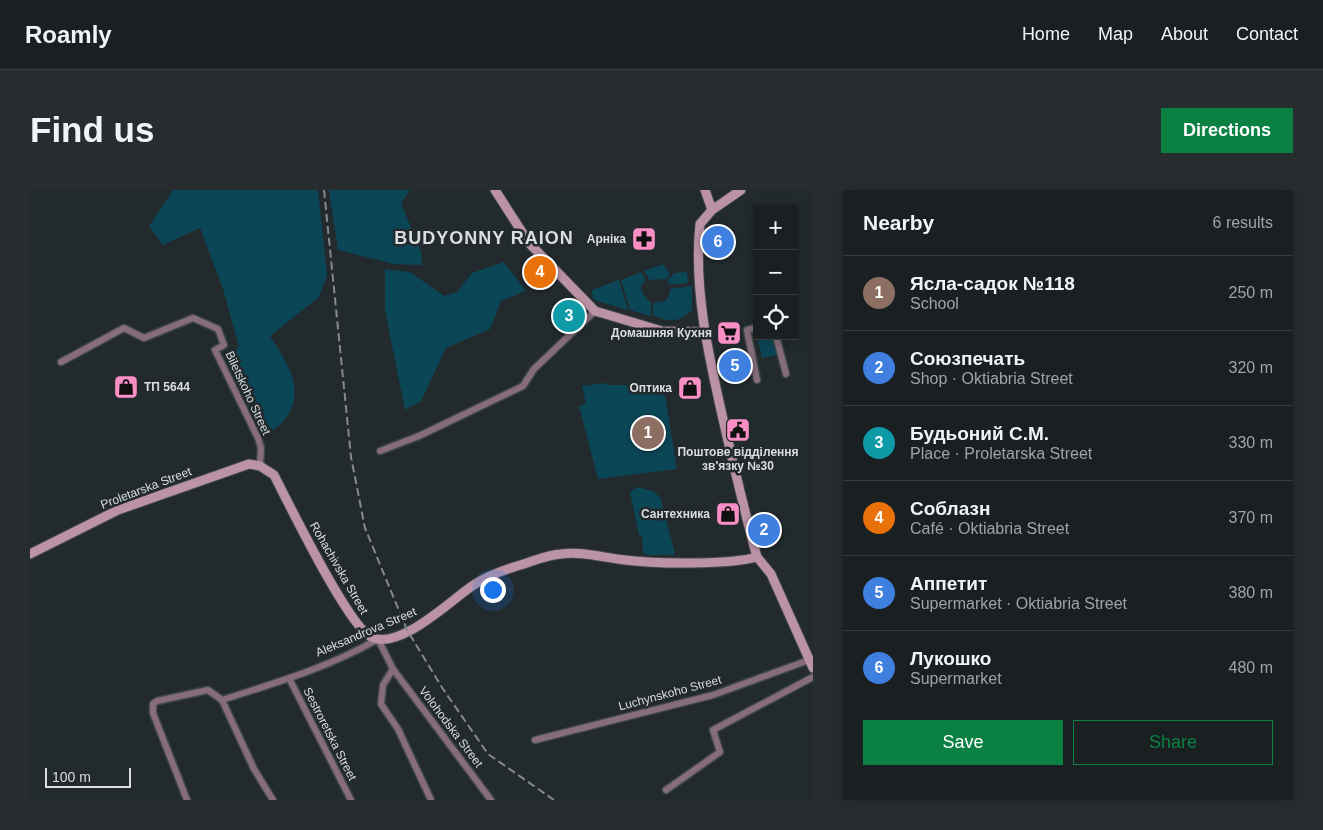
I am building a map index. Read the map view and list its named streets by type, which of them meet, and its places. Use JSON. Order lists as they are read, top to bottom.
{
  "streets": {
    "street": [
      "Biletskoho Street",
      "Proletarska Street",
      "Rohachivska Street",
      "Aleksandrova Street",
      "Luchynskoho Street",
      "Volohodska Street",
      "Sestroretska Street"
    ]
  },
  "crossings": [
    ["Biletskoho Street", "Proletarska Street"],
    ["Biletskoho Street", "Rohachivska Street"],
    ["Proletarska Street", "Rohachivska Street"],
    ["Rohachivska Street", "Aleksandrova Street"],
    ["Rohachivska Street", "Volohodska Street"],
    ["Aleksandrova Street", "Sestroretska Street"]
  ],
  "districts": ["BUDYONNY RAION"],
  "places": {
    "pharmacy": ["Арніка"],
    "supermarket": ["Домашняя Кухня"],
    "shop": ["ТП 5644", "Оптика", "Сантехника"],
    "public building": ["Поштове відділення зв'язку №30"]
  },
  "scale_bar": "100 m",
  "page": {
    "header": "Roamly",
    "nav": [
      "Home",
      "Map",
      "About",
      "Contact"
    ],
    "buttons": [
      "Directions",
      ["Save", "Share"]
    ],
    "title": "Find us",
    "heading": ["Nearby", "6 results"],
    "map_buttons": ["+", "−"],
    "pins": [
      "6",
      "4",
      "3",
      "5",
      "1",
      "2"
    ],
    "list": [
      {
        "mark": "1",
        "name": "Ясла-садок №118",
        "note": "School",
        "value": "250 m"
      },
      {
        "mark": "2",
        "name": "Союзпечать",
        "note": "Shop · Oktiabria Street",
        "value": "320 m"
      },
      {
        "mark": "3",
        "name": "Будьоний С.М.",
        "note": "Place · Proletarska Street",
        "value": "330 m"
      },
      {
        "mark": "4",
        "name": "Соблазн",
        "note": "Café · Oktiabria Street",
        "value": "370 m"
      },
      {
        "mark": "5",
        "name": "Аппетит",
        "note": "Supermarket · Oktiabria Street",
        "value": "380 m"
      },
      {
        "mark": "6",
        "name": "Лукошко",
        "note": "Supermarket",
        "value": "480 m"
      }
    ],
    "scale": "100 m"
  }
}
